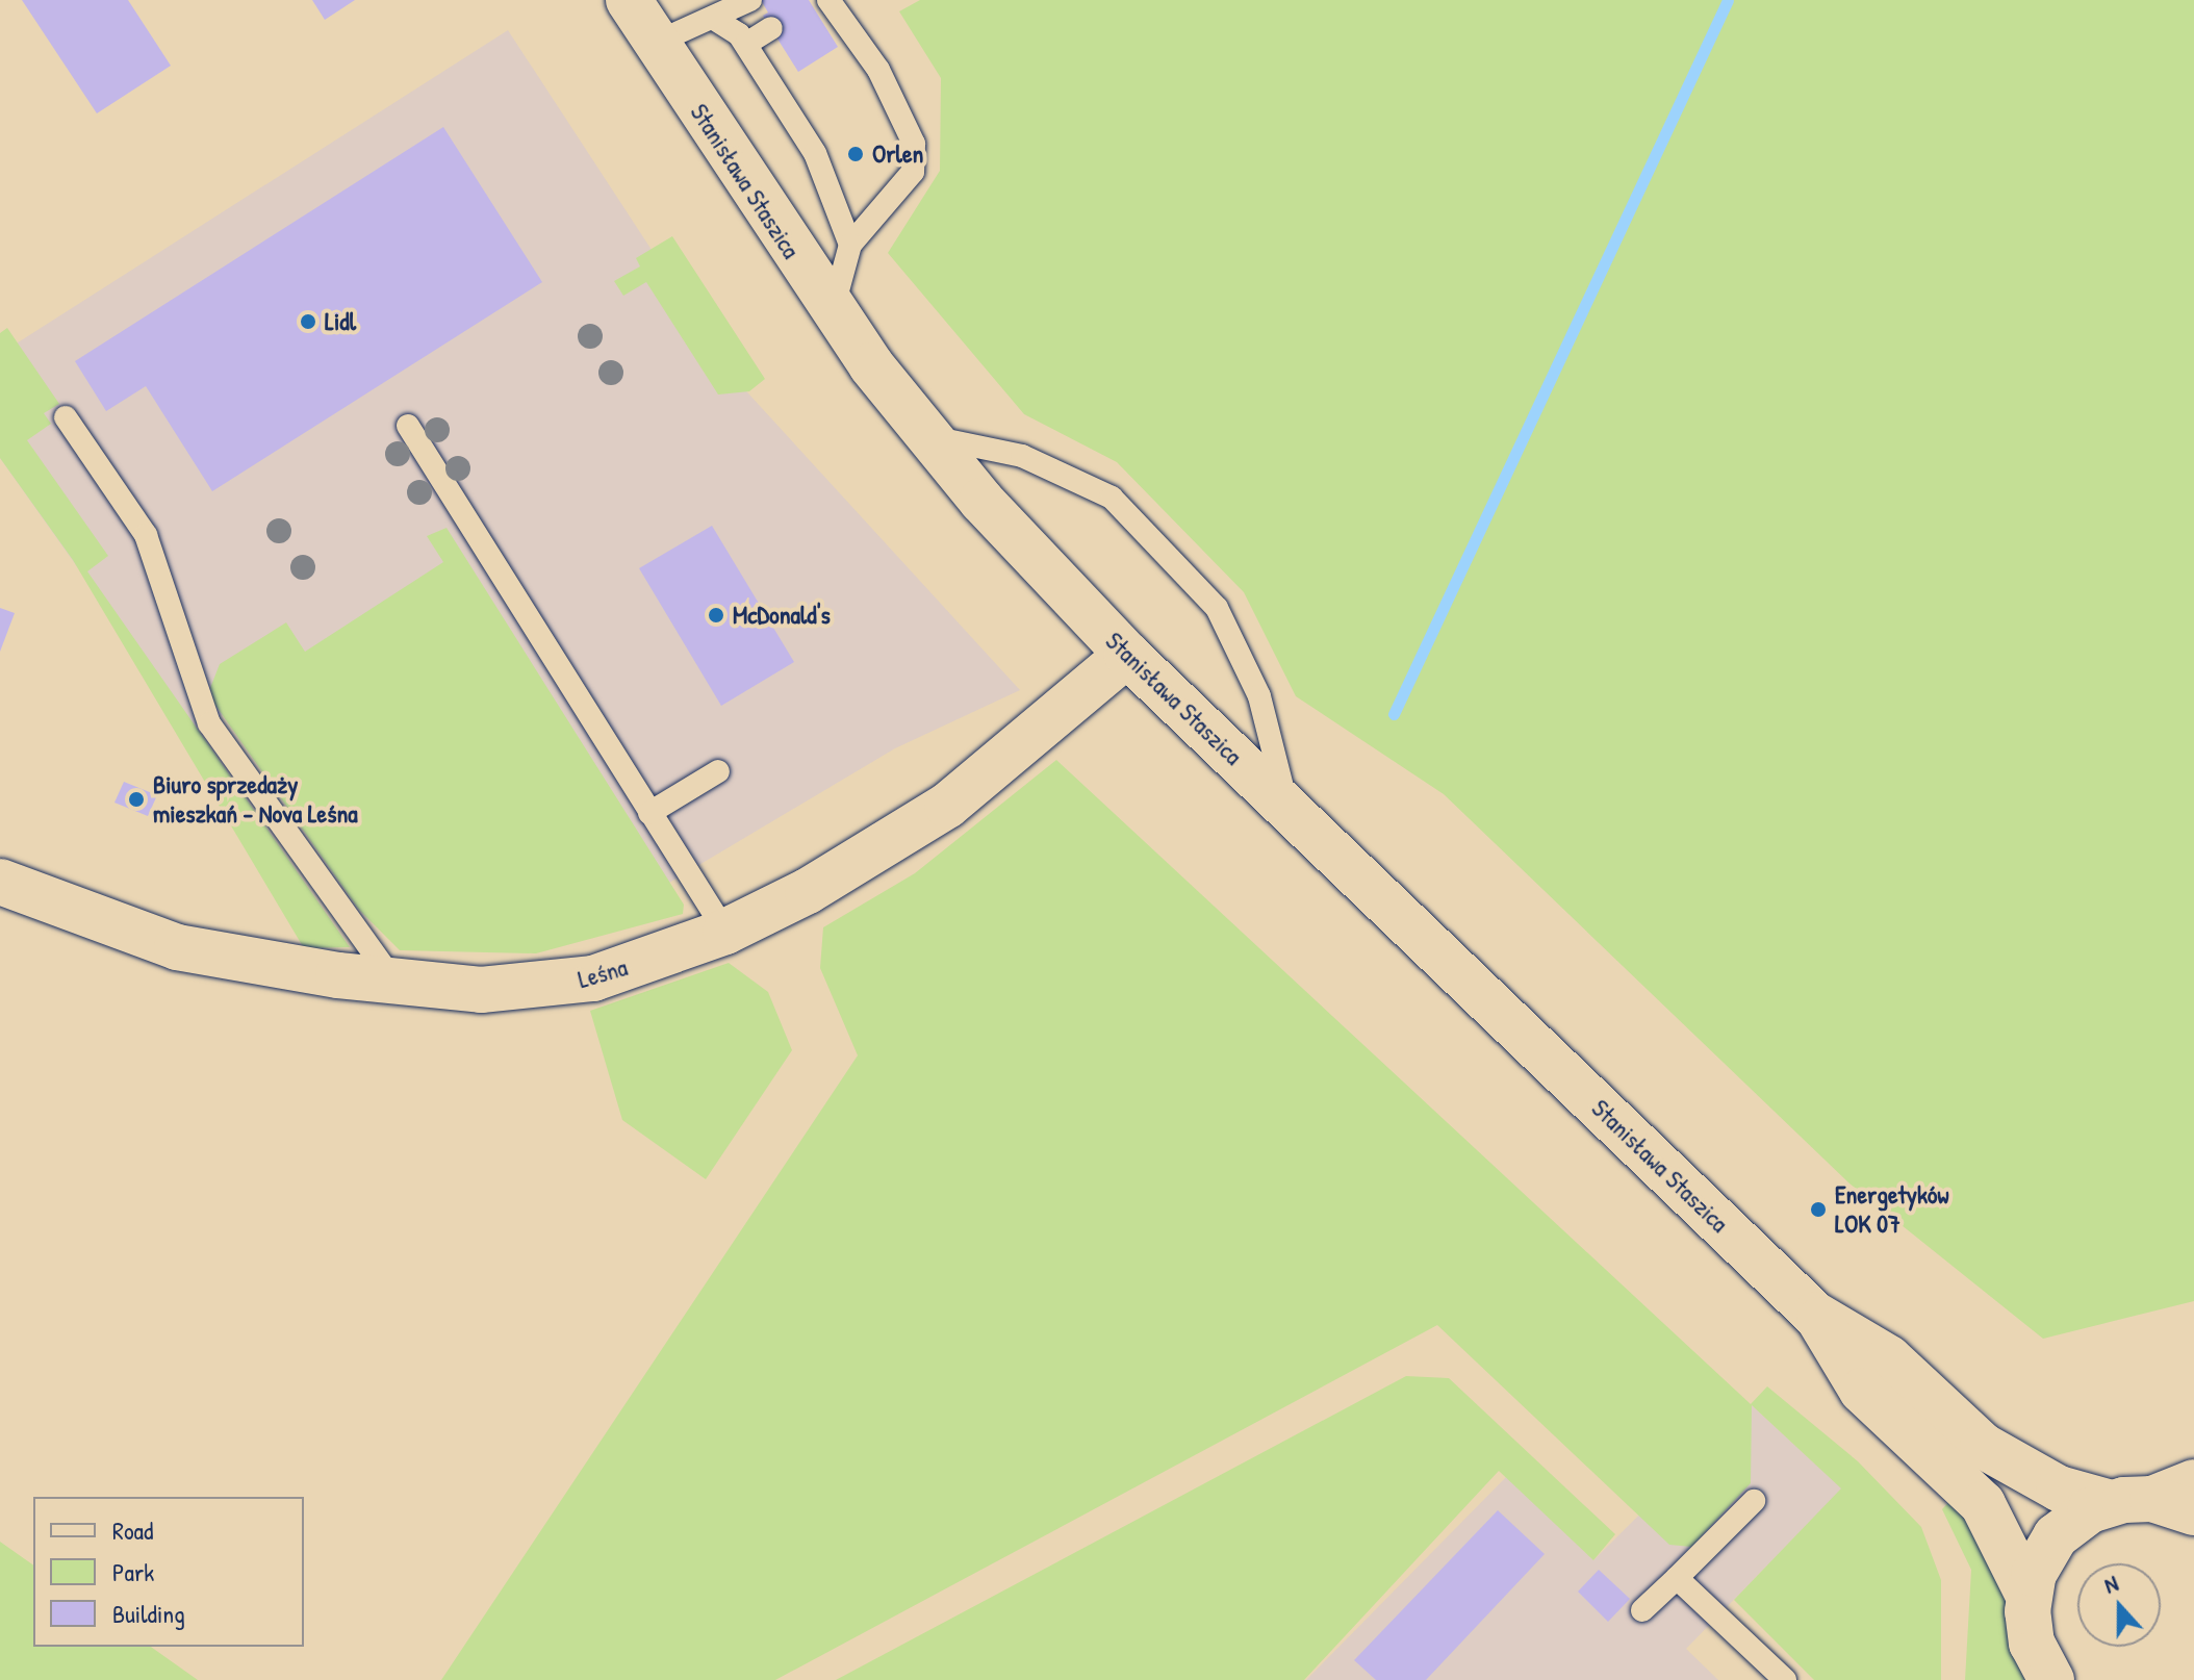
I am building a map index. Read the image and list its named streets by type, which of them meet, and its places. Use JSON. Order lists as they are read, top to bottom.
{
  "streets": {
    "main road": ["Stanisława Staszica", "Leśna"]
  },
  "crossings": [
    ["Stanisława Staszica", "Leśna"]
  ],
  "places": [
    "Orlen",
    "Lidl",
    "McDonald's",
    "Biuro sprzedaży mieszkań - Nova Leśna",
    "Energetyków LOK 07"
  ],
  "legend": ["Road", "Park", "Building"],
  "north": "top"
}
